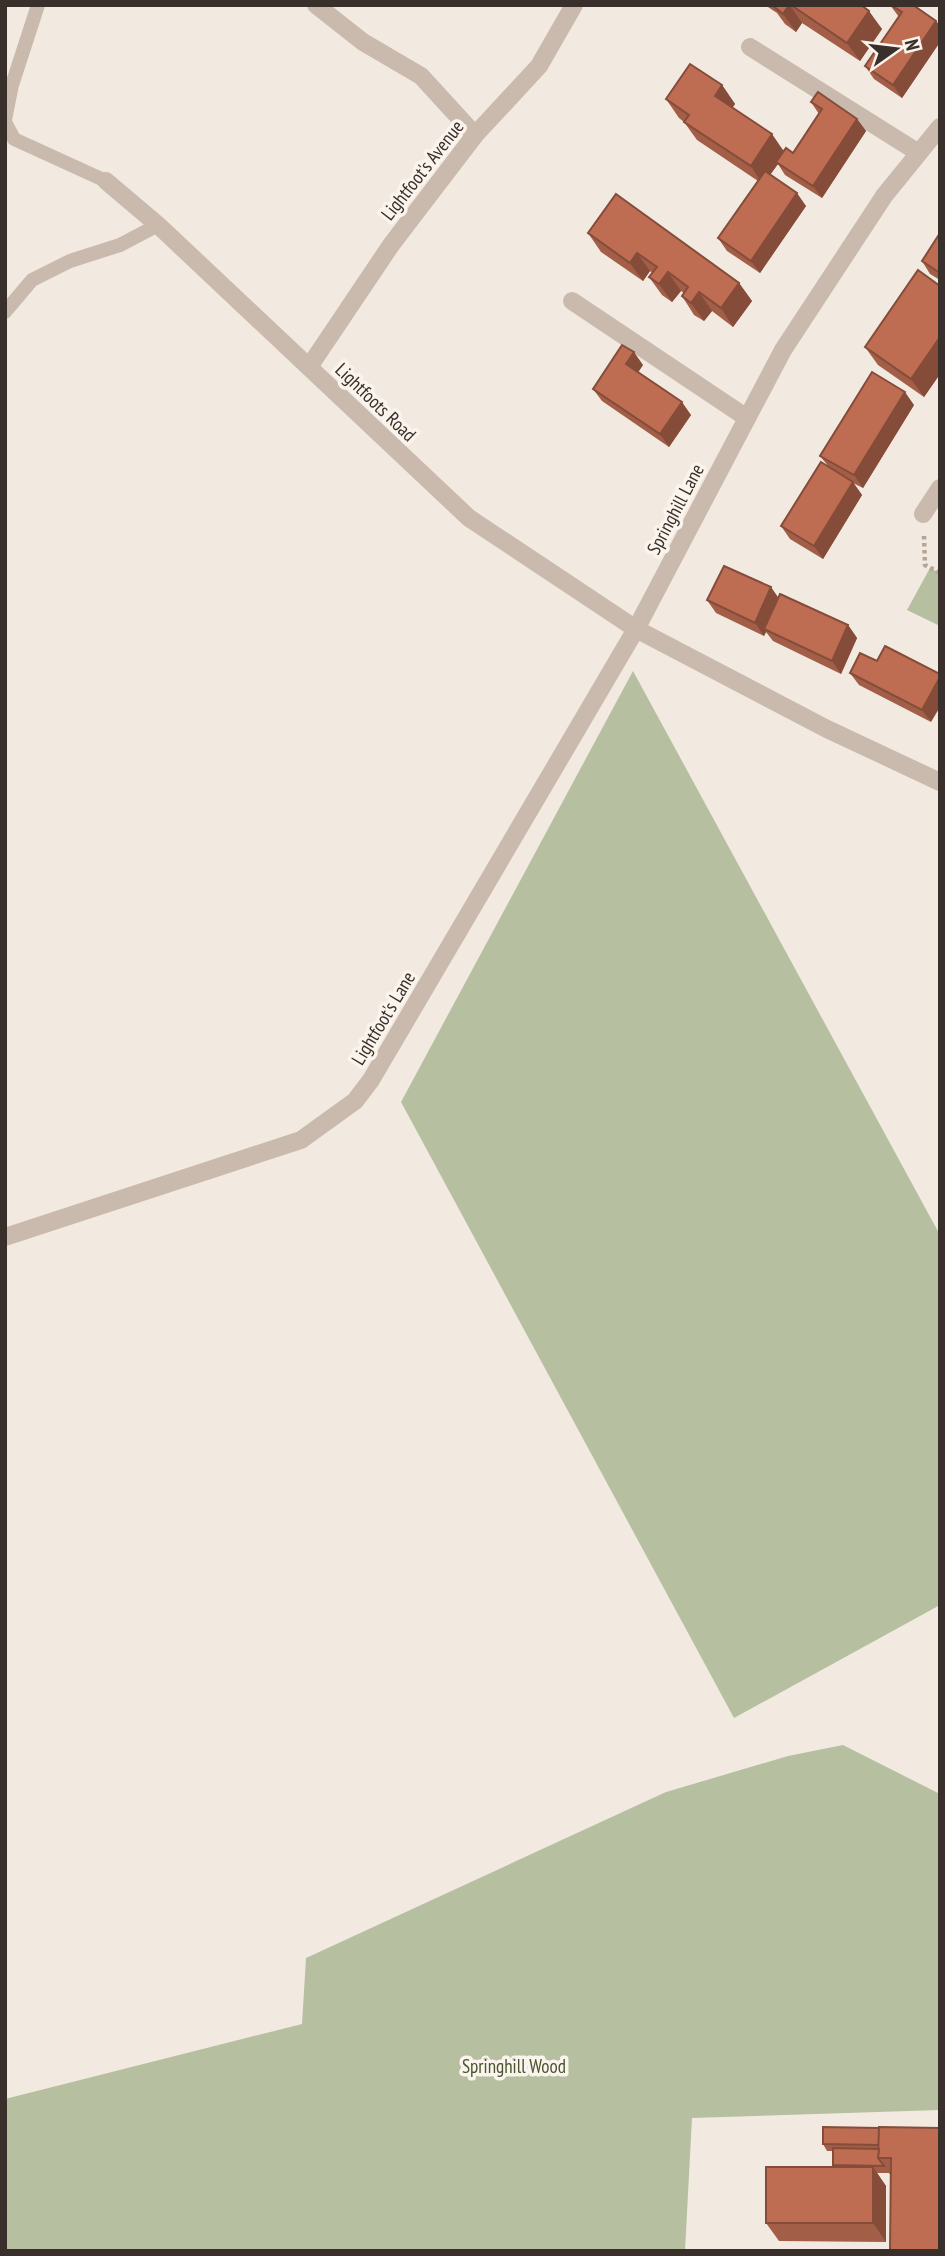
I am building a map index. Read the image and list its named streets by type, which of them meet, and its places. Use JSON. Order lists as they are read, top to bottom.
{
  "streets": {
    "street": [
      "Lightfoot's Avenue",
      "Lightfoots Road",
      "Springhill Lane",
      "Lightfoot's Lane"
    ]
  },
  "crossings": [
    ["Lightfoot's Avenue", "Lightfoots Road"],
    ["Lightfoots Road", "Springhill Lane"],
    ["Lightfoots Road", "Lightfoot's Lane"],
    ["Springhill Lane", "Lightfoot's Lane"]
  ],
  "parks": ["Springhill Wood"],
  "north": "right"
}
